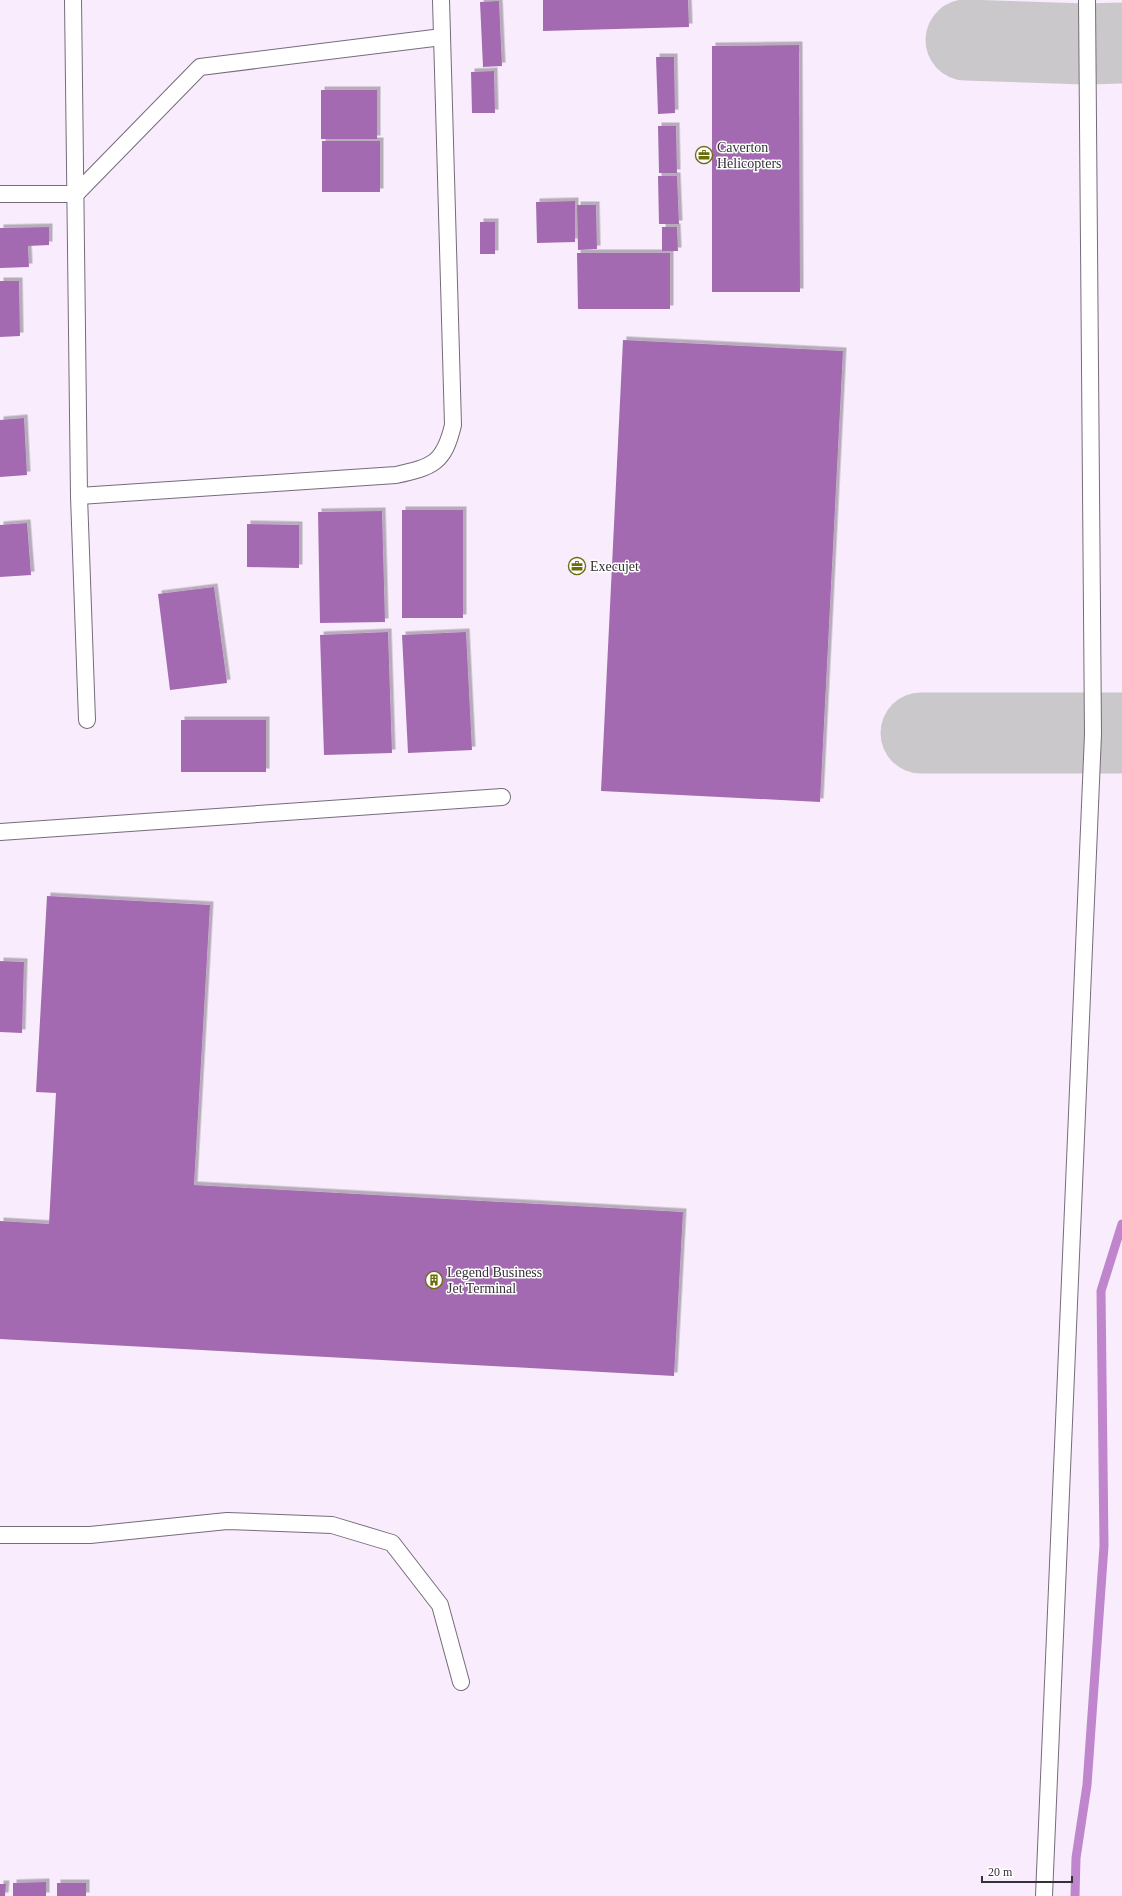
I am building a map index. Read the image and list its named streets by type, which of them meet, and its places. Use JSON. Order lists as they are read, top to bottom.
{
  "places": {
    "office": ["Caverton Helicopters", "Execujet"],
    "building": ["Legend Business Jet Terminal"]
  },
  "scale_bar": "20 m"
}
